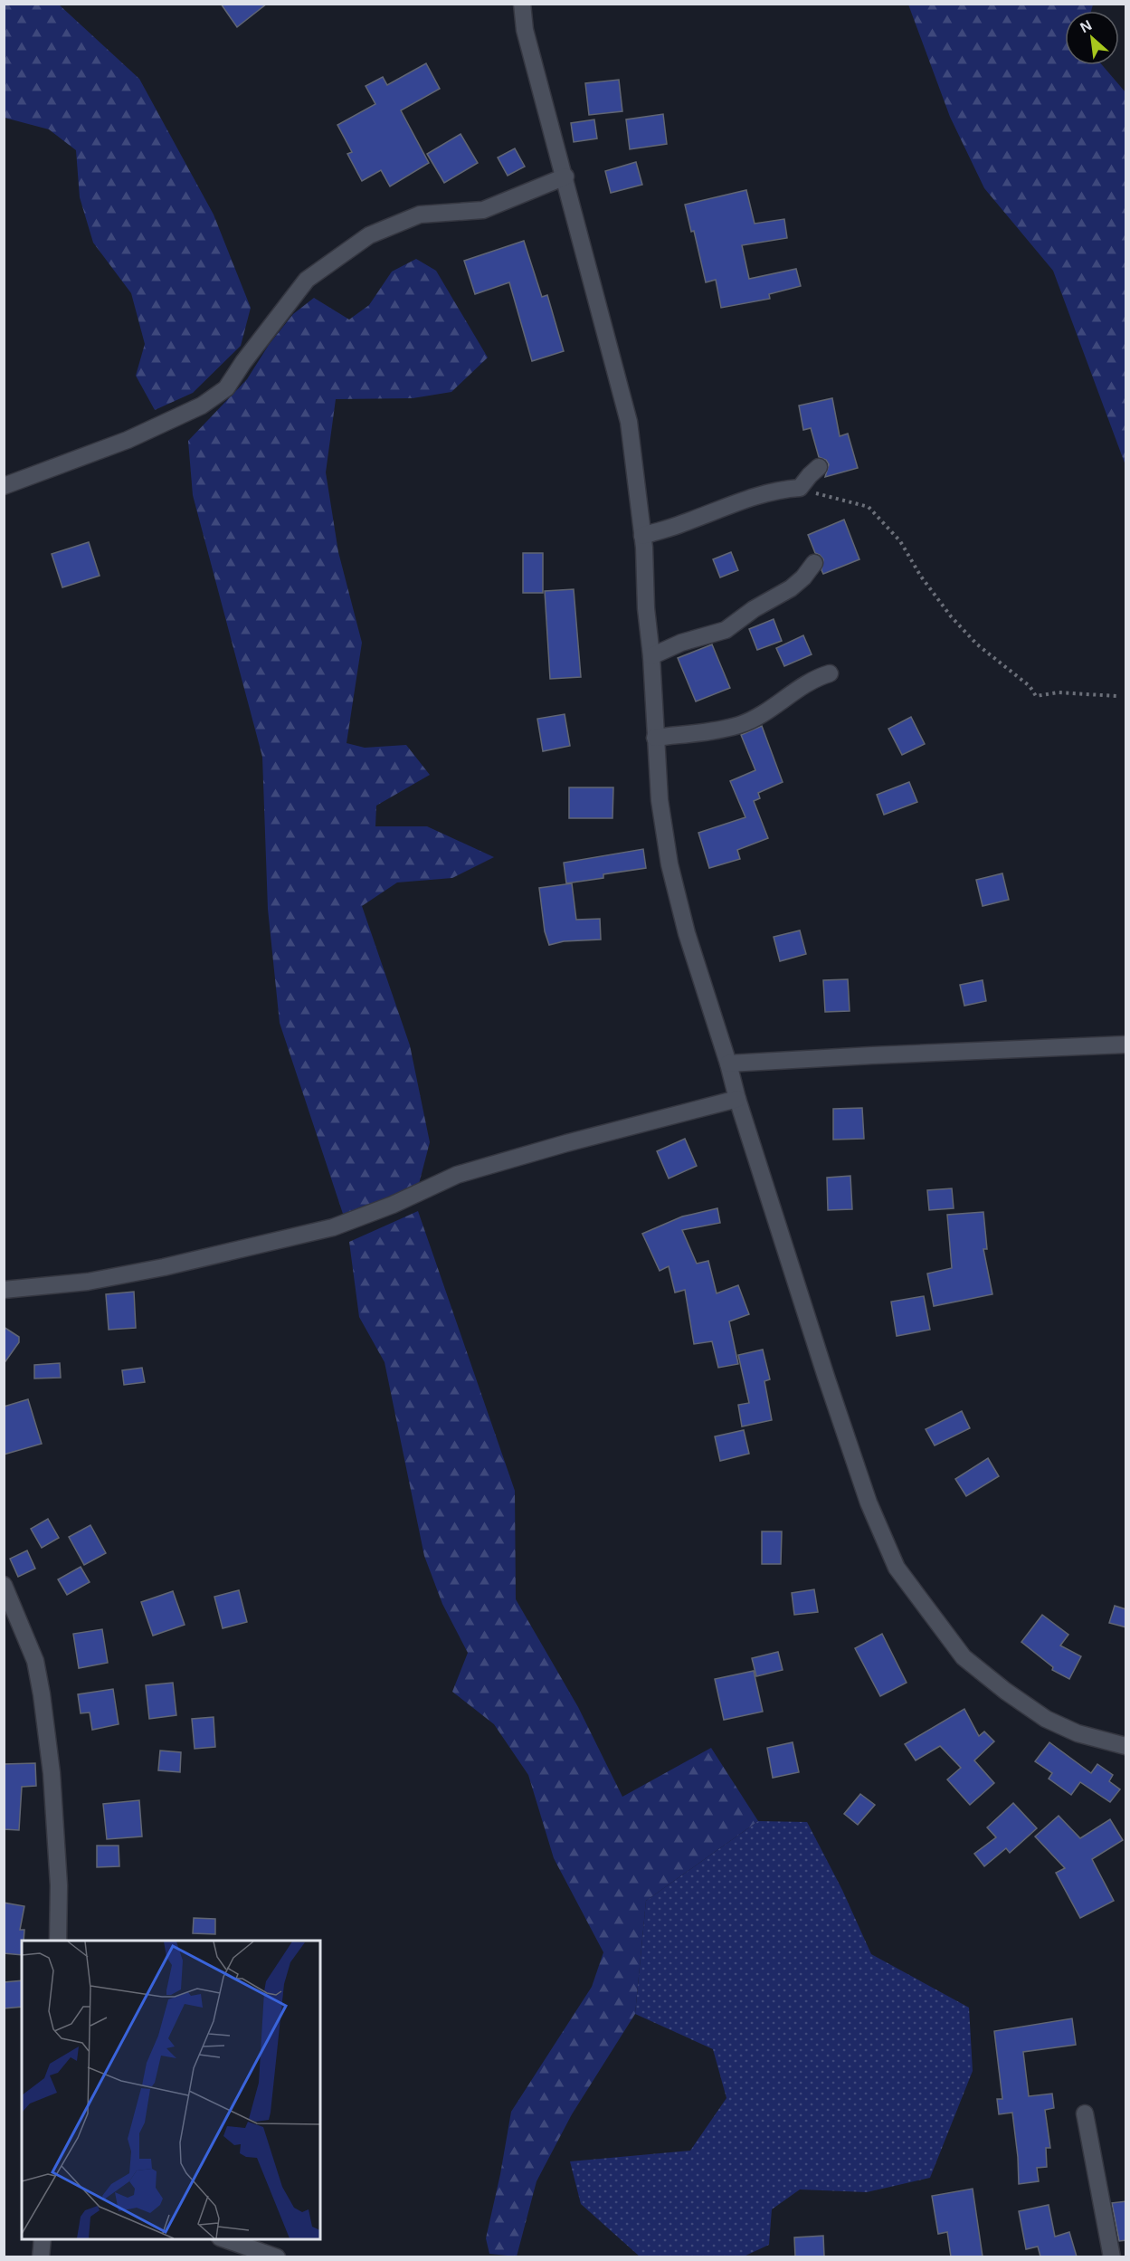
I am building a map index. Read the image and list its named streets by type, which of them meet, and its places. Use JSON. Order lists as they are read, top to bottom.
{
  "north": "top left"
}
